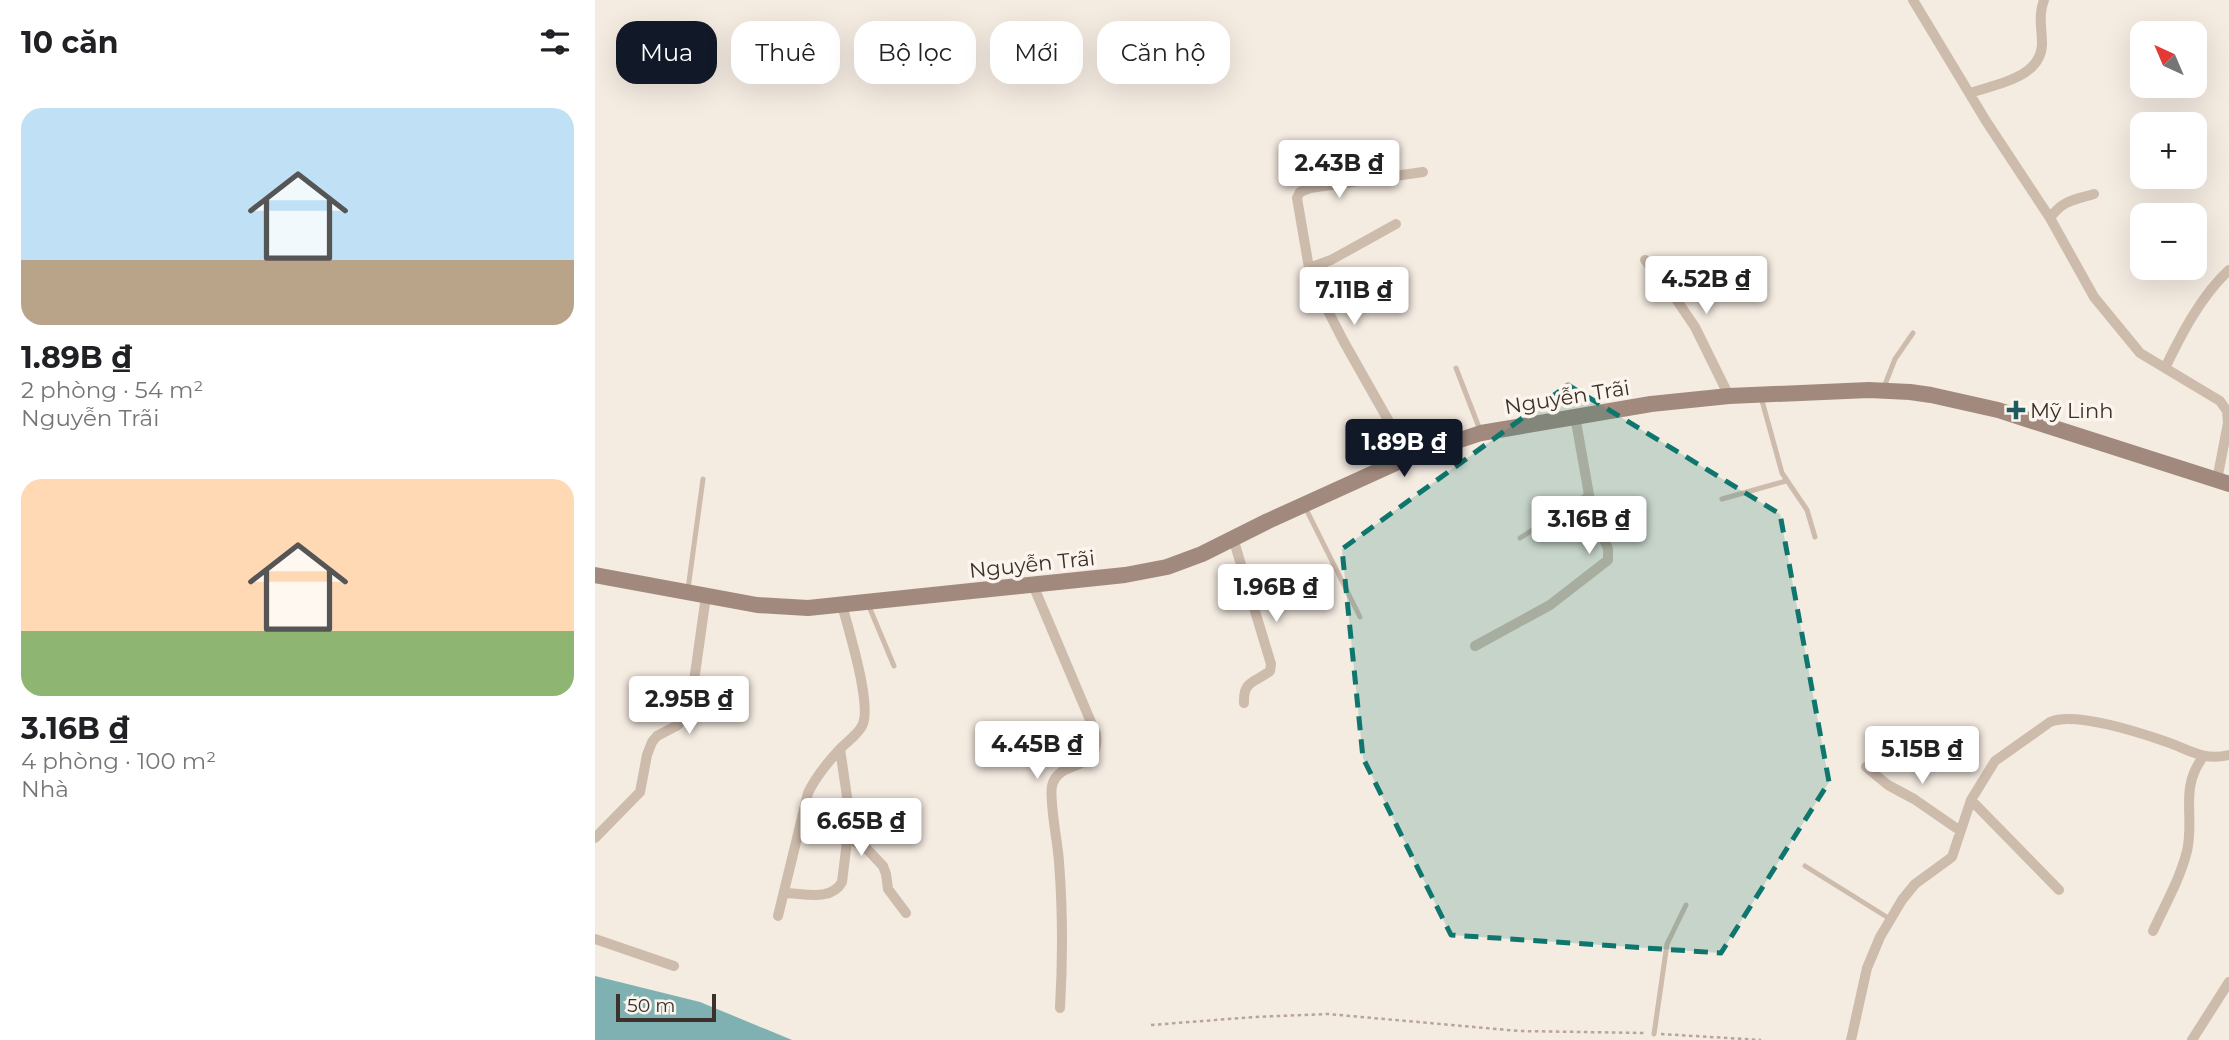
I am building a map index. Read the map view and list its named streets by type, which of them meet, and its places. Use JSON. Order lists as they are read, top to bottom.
{
  "streets": {
    "main road": ["Nguyễn Trãi"]
  },
  "places": {
    "health": ["Mỹ Linh"]
  },
  "scale_bar": "50 m",
  "north": "top left",
  "page": {
    "heading": "10 căn",
    "map_buttons": ["+", "−"],
    "chip": [
      "Mua",
      "Thuê",
      "Bộ lọc",
      "Mới",
      "Căn hộ"
    ],
    "list": [
      {
        "name": "1.89B ₫",
        "note": "2 phòng · 54 m² · Nguyễn Trãi"
      },
      {
        "name": "3.16B ₫",
        "note": "4 phòng · 100 m² · Nhà"
      }
    ],
    "price": [
      "2.43B ₫",
      "4.52B ₫",
      "7.11B ₫",
      "1.89B ₫",
      "3.16B ₫",
      "1.96B ₫",
      "2.95B ₫",
      "4.45B ₫",
      "5.15B ₫",
      "6.65B ₫"
    ],
    "scale": "50 m"
  }
}
